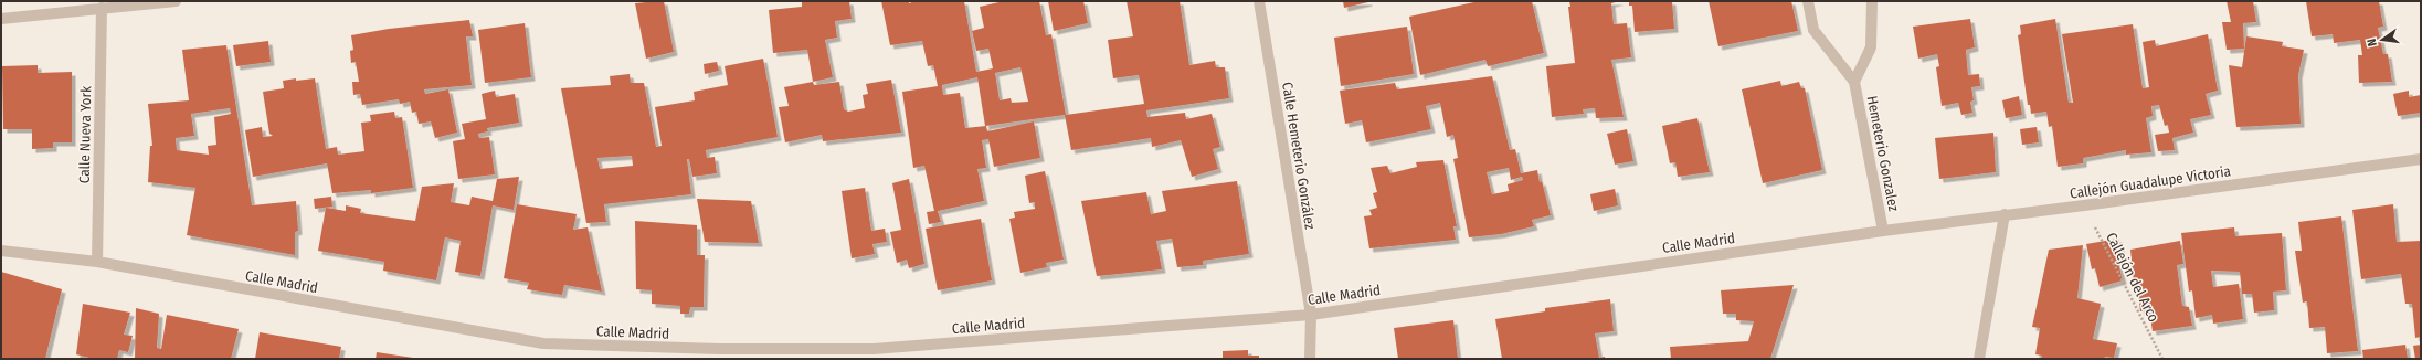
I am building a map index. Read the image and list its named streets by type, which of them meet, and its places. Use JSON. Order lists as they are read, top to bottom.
{
  "streets": {
    "street": [
      "Calle Nueva York",
      "Hemeterio Gonzalez",
      "Calle Hemeterio González",
      "Callejón Guadalupe Victoria",
      "Calle Madrid"
    ],
    "path": ["Callejón del Arco"]
  },
  "crossings": [
    ["Calle Nueva York", "Calle Madrid"],
    ["Hemeterio Gonzalez", "Callejón Guadalupe Victoria"],
    ["Hemeterio Gonzalez", "Calle Madrid"],
    ["Calle Hemeterio González", "Calle Madrid"],
    ["Callejón Guadalupe Victoria", "Calle Madrid"],
    ["Callejón Guadalupe Victoria", "Callejón del Arco"]
  ],
  "north": "left"
}
